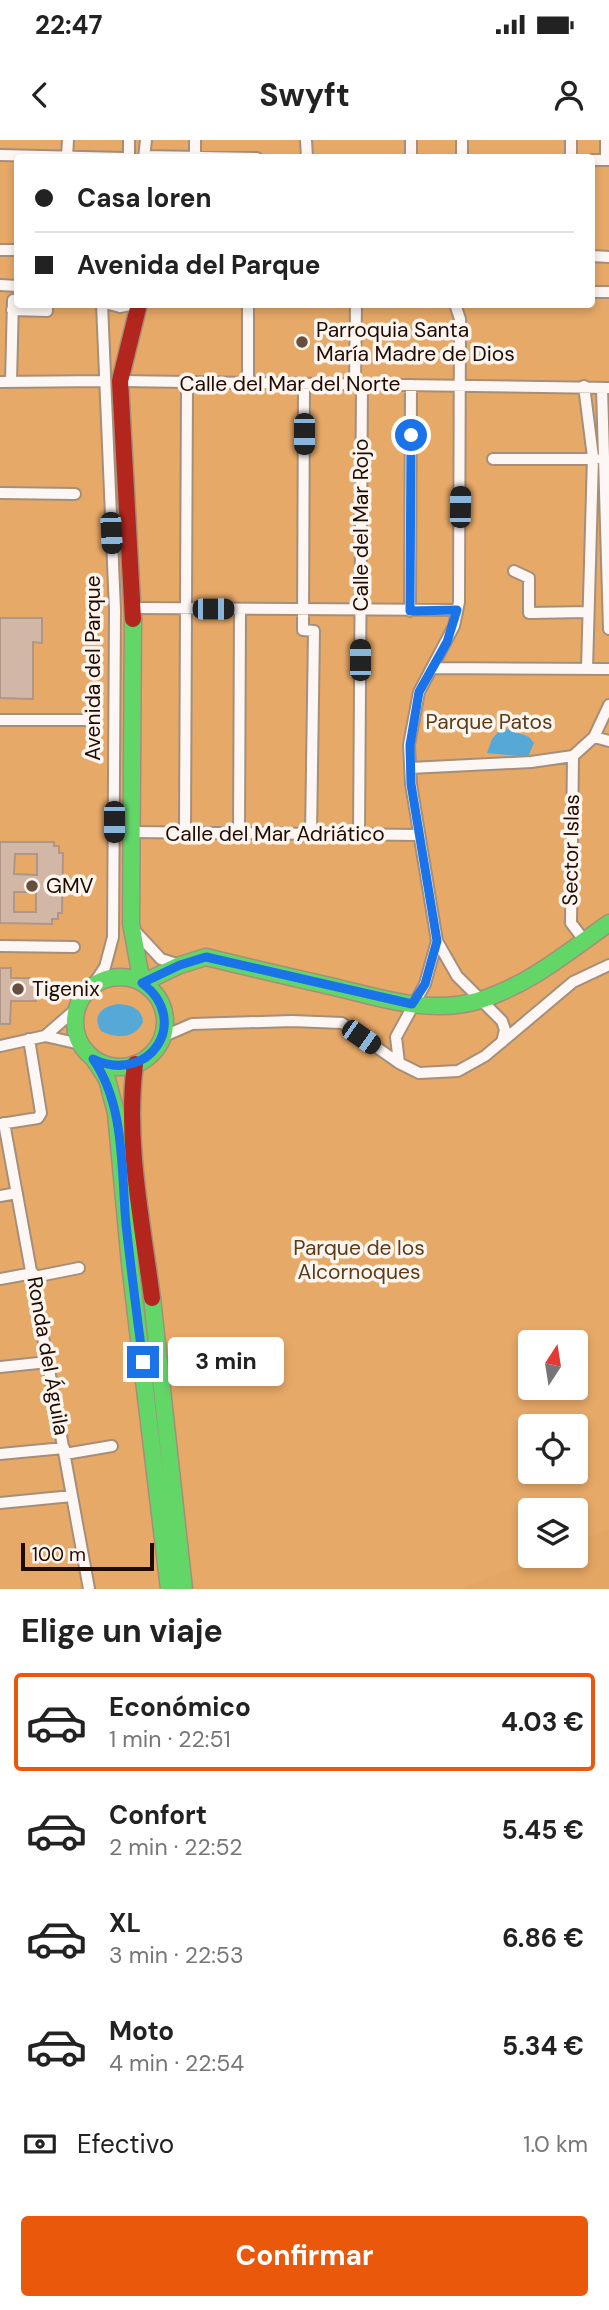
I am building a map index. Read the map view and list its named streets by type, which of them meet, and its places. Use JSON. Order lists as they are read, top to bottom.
{
  "streets": {
    "street": [
      "Calle del Mar del Norte",
      "Calle del Mar Rojo",
      "Avenida del Parque",
      "Calle del Mar Adriático",
      "Sector Islas",
      "Ronda del Águila"
    ]
  },
  "crossings": [
    ["Calle del Mar del Norte", "Calle del Mar Rojo"],
    ["Calle del Mar del Norte", "Avenida del Parque"],
    ["Calle del Mar Rojo", "Calle del Mar Adriático"],
    ["Avenida del Parque", "Calle del Mar Adriático"]
  ],
  "parks": ["Parque Patos", "Parque de los Alcornoques"],
  "places": ["Parroquia Santa María Madre de Dios", "GMV", "Tigenix"],
  "scale_bar": "100 m",
  "north": "top",
  "page": {
    "status": "22:47",
    "header": "Swyft",
    "banner": ["Casa loren", "Avenida del Parque"],
    "bubble": "3 min",
    "scale": "100 m",
    "heading": "Elige un viaje",
    "list": [
      {
        "name": "Económico",
        "note": "1 min · 22:51",
        "value": "4.03 €"
      },
      {
        "name": "Confort",
        "note": "2 min · 22:52",
        "value": "5.45 €"
      },
      {
        "name": "XL",
        "note": "3 min · 22:53",
        "value": "6.86 €"
      },
      {
        "name": "Moto",
        "note": "4 min · 22:54",
        "value": "5.34 €"
      }
    ],
    "pay": ["Efectivo", "1.0 km"],
    "buttons": "Confirmar"
  }
}
